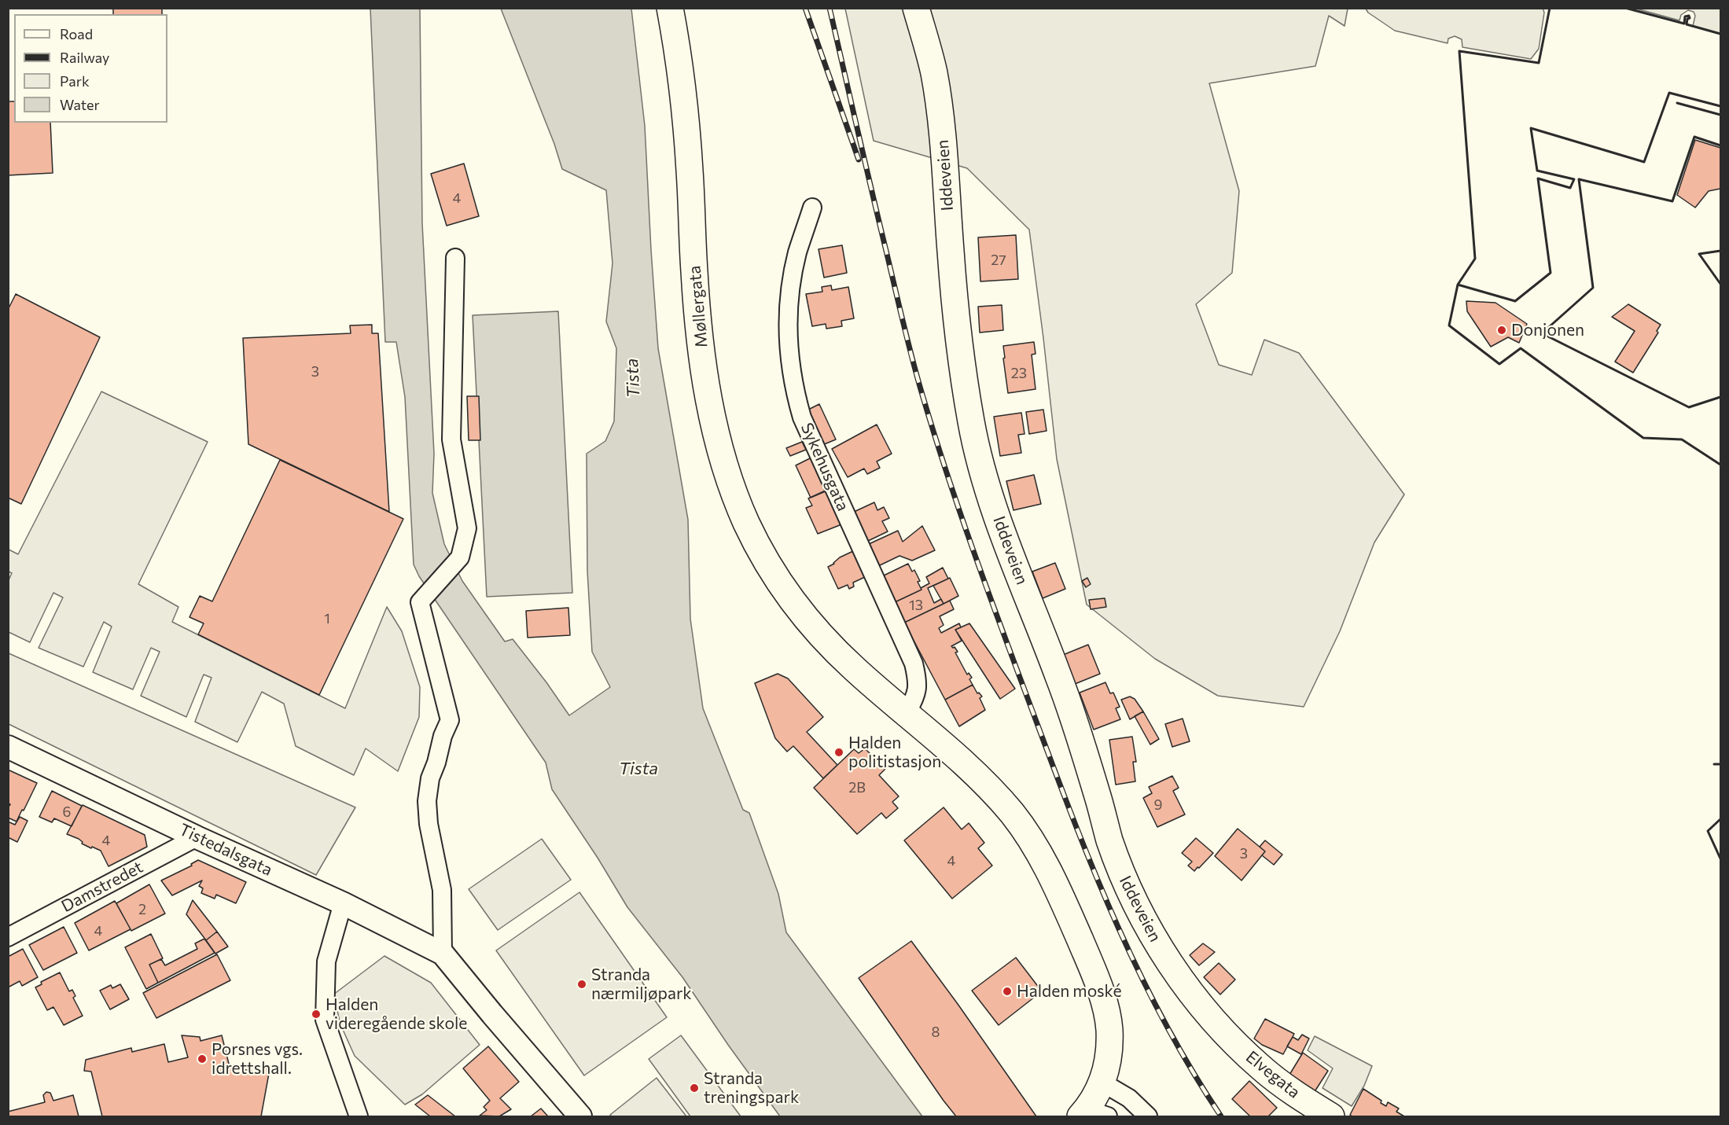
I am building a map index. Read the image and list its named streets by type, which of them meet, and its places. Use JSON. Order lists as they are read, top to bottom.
{
  "streets": {
    "main road": ["Iddeveien", "Møllergata", "Elvegata"],
    "street": ["Sykehusgata", "Tistedalsgata", "Damstredet"]
  },
  "crossings": [
    ["Iddeveien", "Elvegata"],
    ["Møllergata", "Sykehusgata"],
    ["Tistedalsgata", "Damstredet"]
  ],
  "water": ["Tista"],
  "places": [
    "Donjonen",
    "Halden politistasjon",
    "Stranda nærmiljøpark",
    "Halden moské",
    "Halden videregående skole",
    "Porsnes vgs. idrettshall.",
    "Stranda treningspark"
  ],
  "house_numbers": [
    "4",
    "27",
    "3",
    "23",
    "13",
    "1",
    "2B",
    "9",
    "6",
    "4",
    "3",
    "4",
    "2",
    "4",
    "8"
  ],
  "legend": [
    "Road",
    "Railway",
    "Park",
    "Water"
  ]
}
